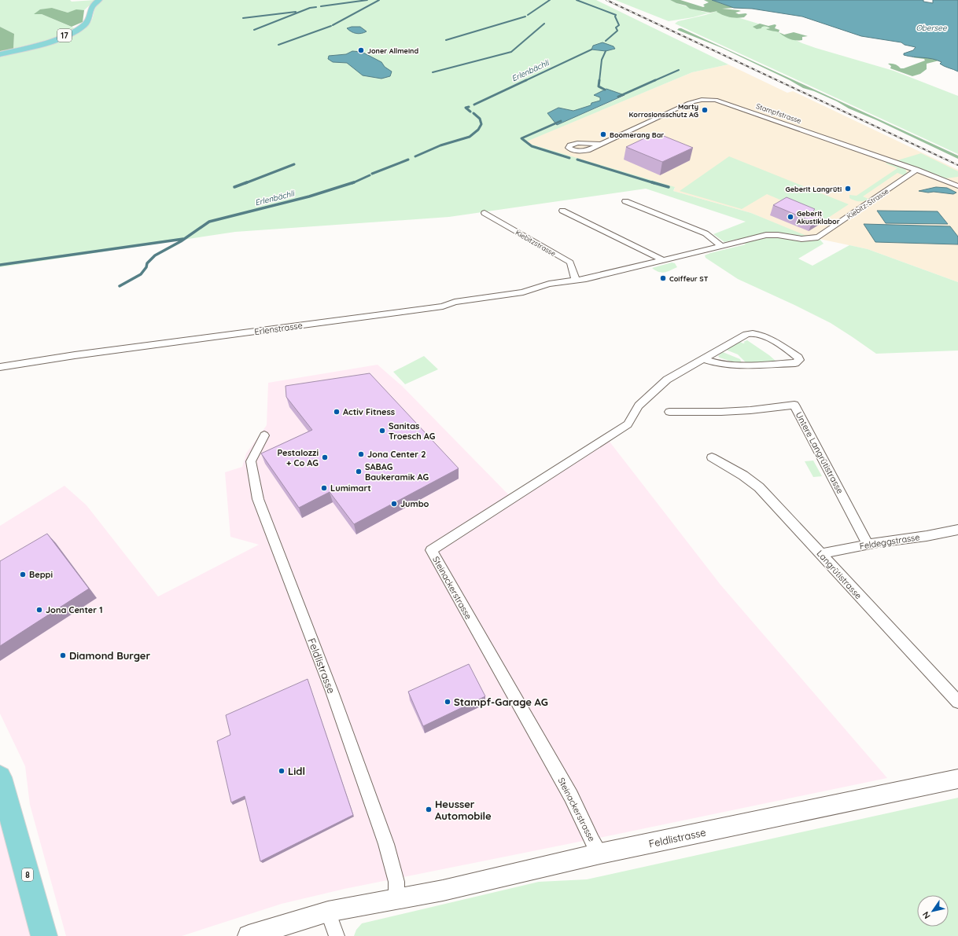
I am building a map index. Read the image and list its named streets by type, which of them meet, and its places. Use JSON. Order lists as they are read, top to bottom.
{
  "streets": {
    "main road": ["17", "8"],
    "street": [
      "Stampfstrasse",
      "Kiebitz-Strasse",
      "Kiebitzstrasse",
      "Erlenstrasse",
      "Untere Langrütistrasse",
      "Feldeggstrasse",
      "Langrütistrasse",
      "Steinackerstrasse",
      "Feldlistrasse"
    ]
  },
  "crossings": [
    ["Stampfstrasse", "Kiebitz-Strasse"],
    ["Kiebitzstrasse", "Erlenstrasse"],
    ["Untere Langrütistrasse", "Feldeggstrasse"],
    ["Feldeggstrasse", "Langrütistrasse"],
    ["Steinackerstrasse", "Feldlistrasse"]
  ],
  "water": ["Obersee", "Erlenbächli"],
  "places": [
    "Joner Allmeind",
    "Marty Korrosionsschutz AG",
    "Boomerang Bar",
    "Geberit Langrüti",
    "Geberit Akustiklabor",
    "Coiffeur ST",
    "Activ Fitness",
    "Sanitas Troesch AG",
    "Jona Center 2",
    "Pestalozzi + Co AG",
    "SABAG Baukeramik AG",
    "Lumimart",
    "Jumbo",
    "Beppi",
    "Jona Center 1",
    "Diamond Burger",
    "Stampf-Garage AG",
    "Lidl",
    "Heusser Automobile"
  ],
  "north": "bottom left"
}
